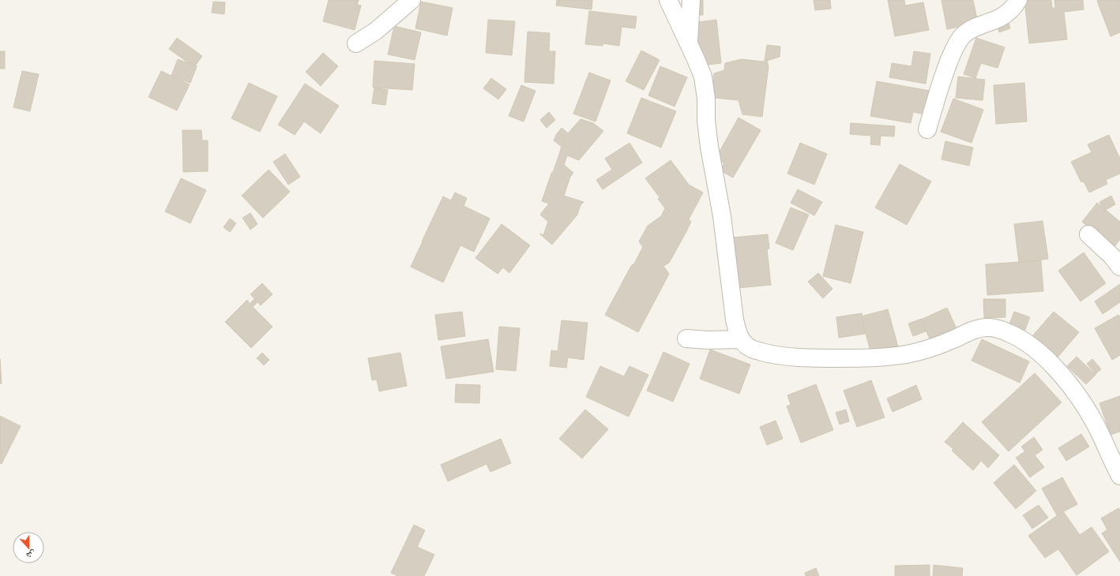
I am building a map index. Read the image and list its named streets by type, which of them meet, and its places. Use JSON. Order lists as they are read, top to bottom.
{
  "north": "bottom"
}
